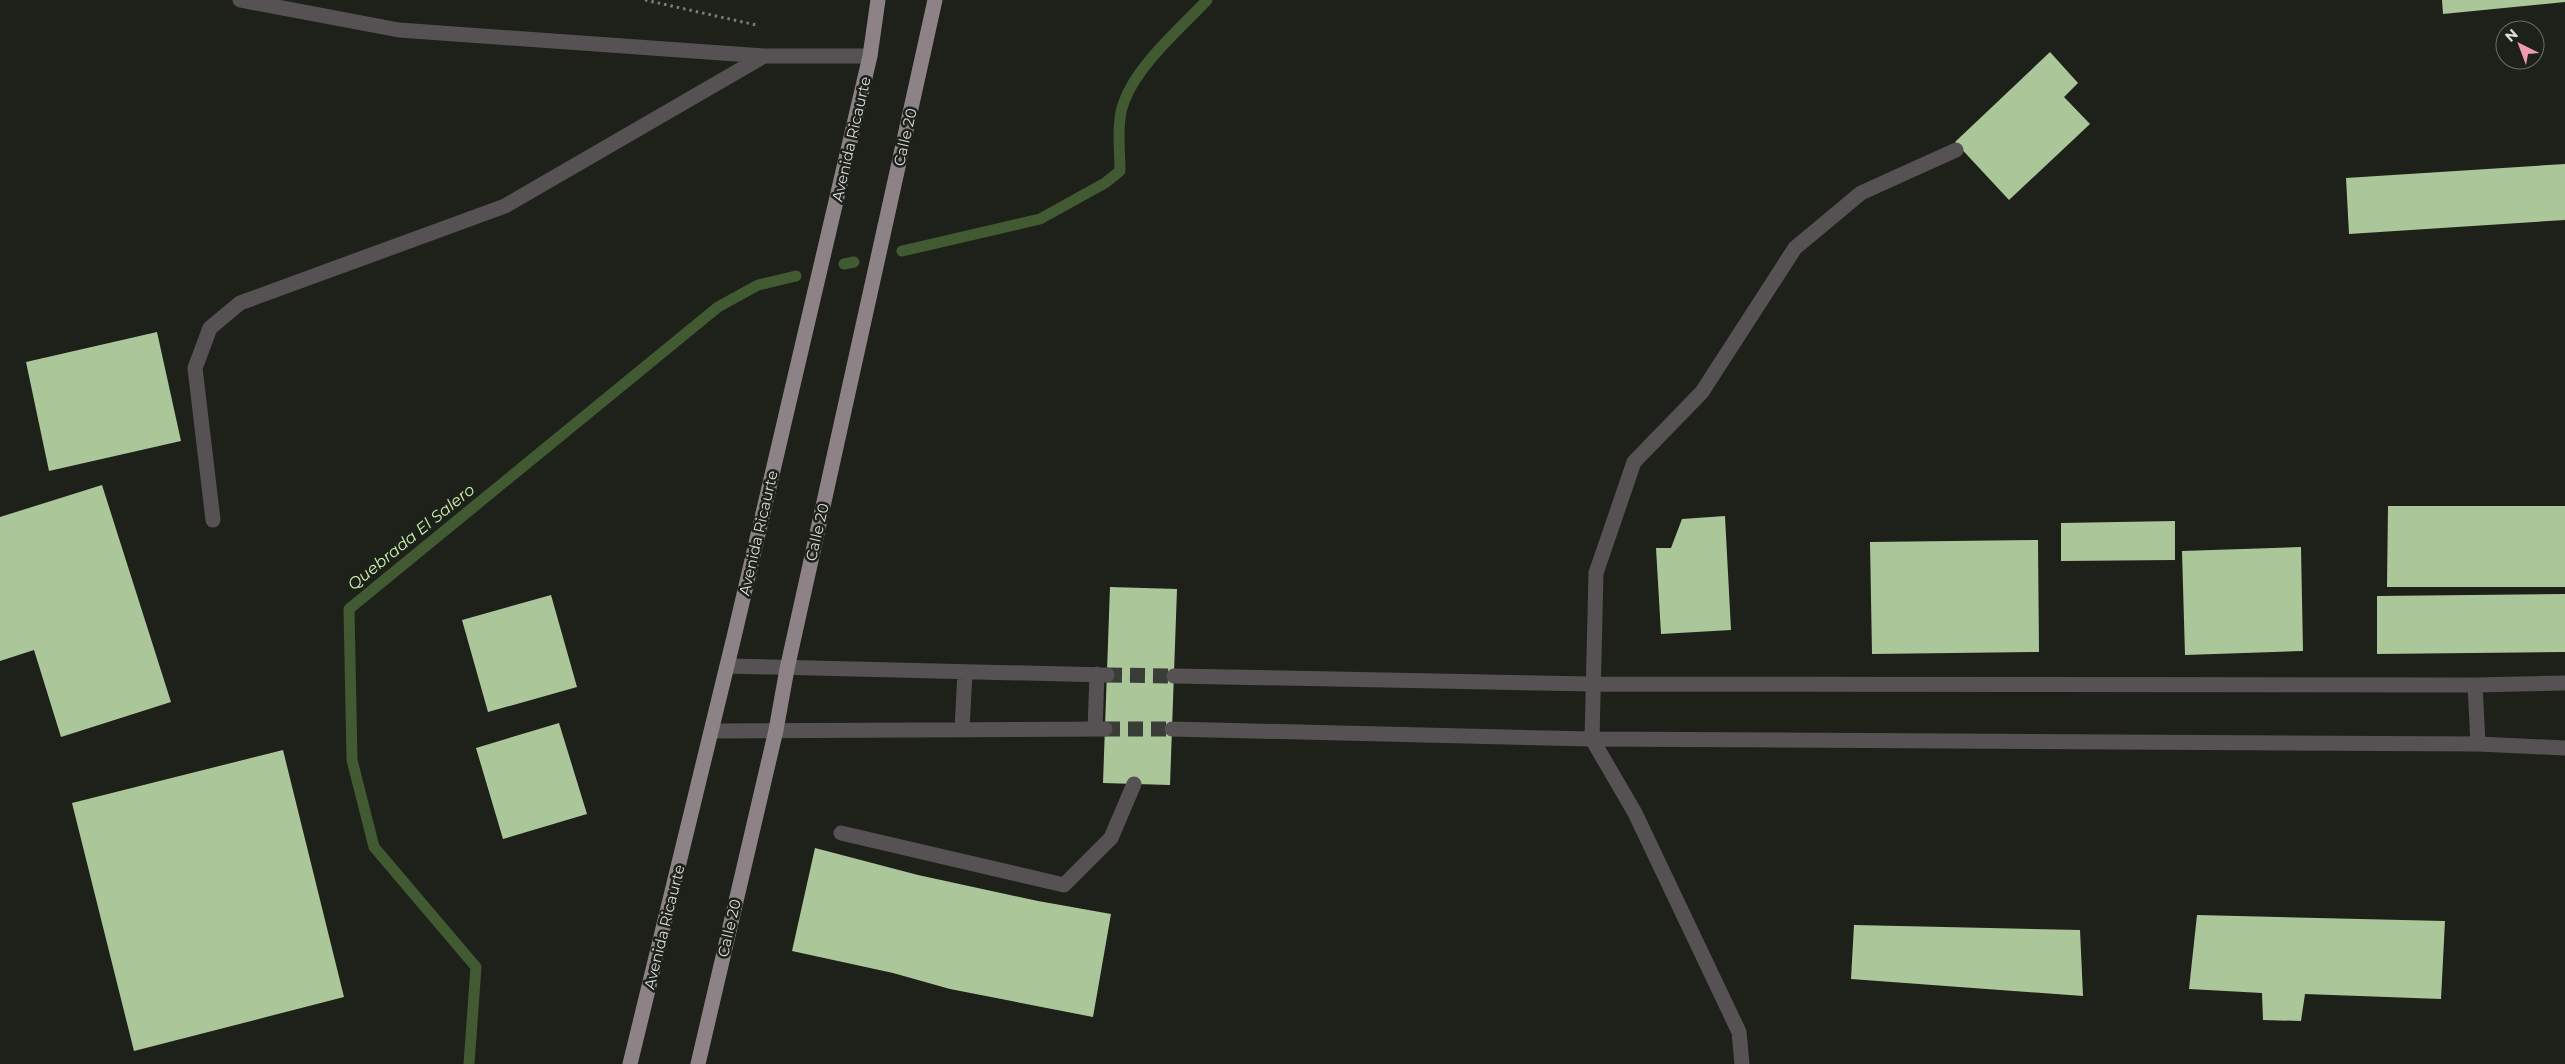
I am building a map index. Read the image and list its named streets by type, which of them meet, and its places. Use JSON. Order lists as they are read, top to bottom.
{
  "streets": {
    "main road": ["Calle 20", "Avenida Ricaurte"]
  },
  "water": ["Quebrada El Salero"],
  "north": "top left"
}
